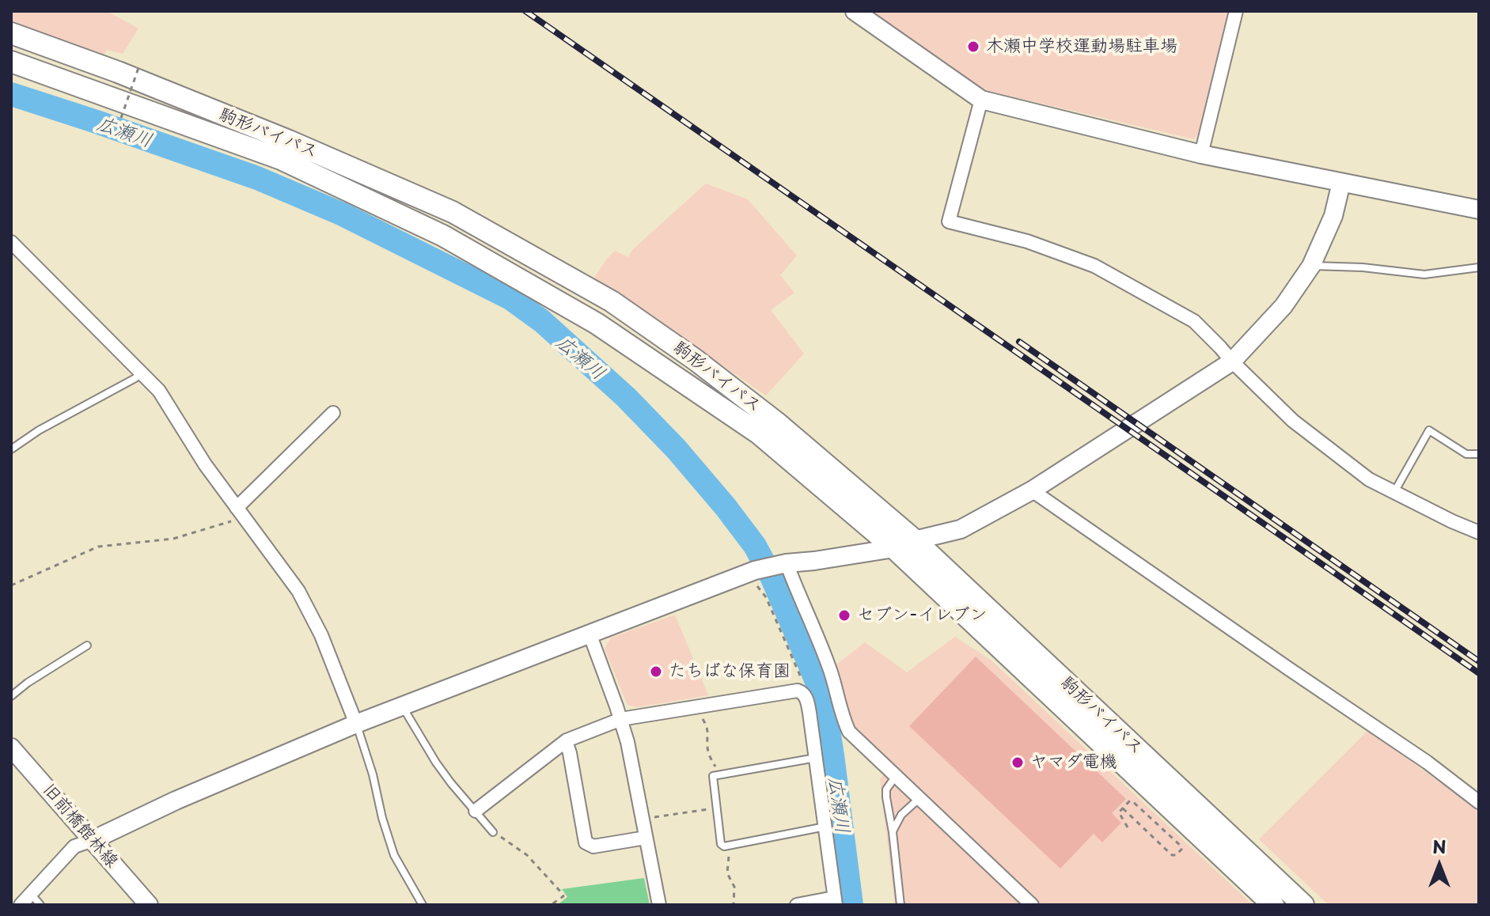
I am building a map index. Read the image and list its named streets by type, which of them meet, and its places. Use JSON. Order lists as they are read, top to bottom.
{
  "streets": {
    "main road": ["駒形バイパス"],
    "street": ["旧前橋館林線"]
  },
  "water": ["広瀬川"],
  "places": [
    "木瀬中学校運動場駐車場",
    "セブン-イレブン",
    "たちばな保育園",
    "ヤマダ電機"
  ],
  "north": "top"
}
